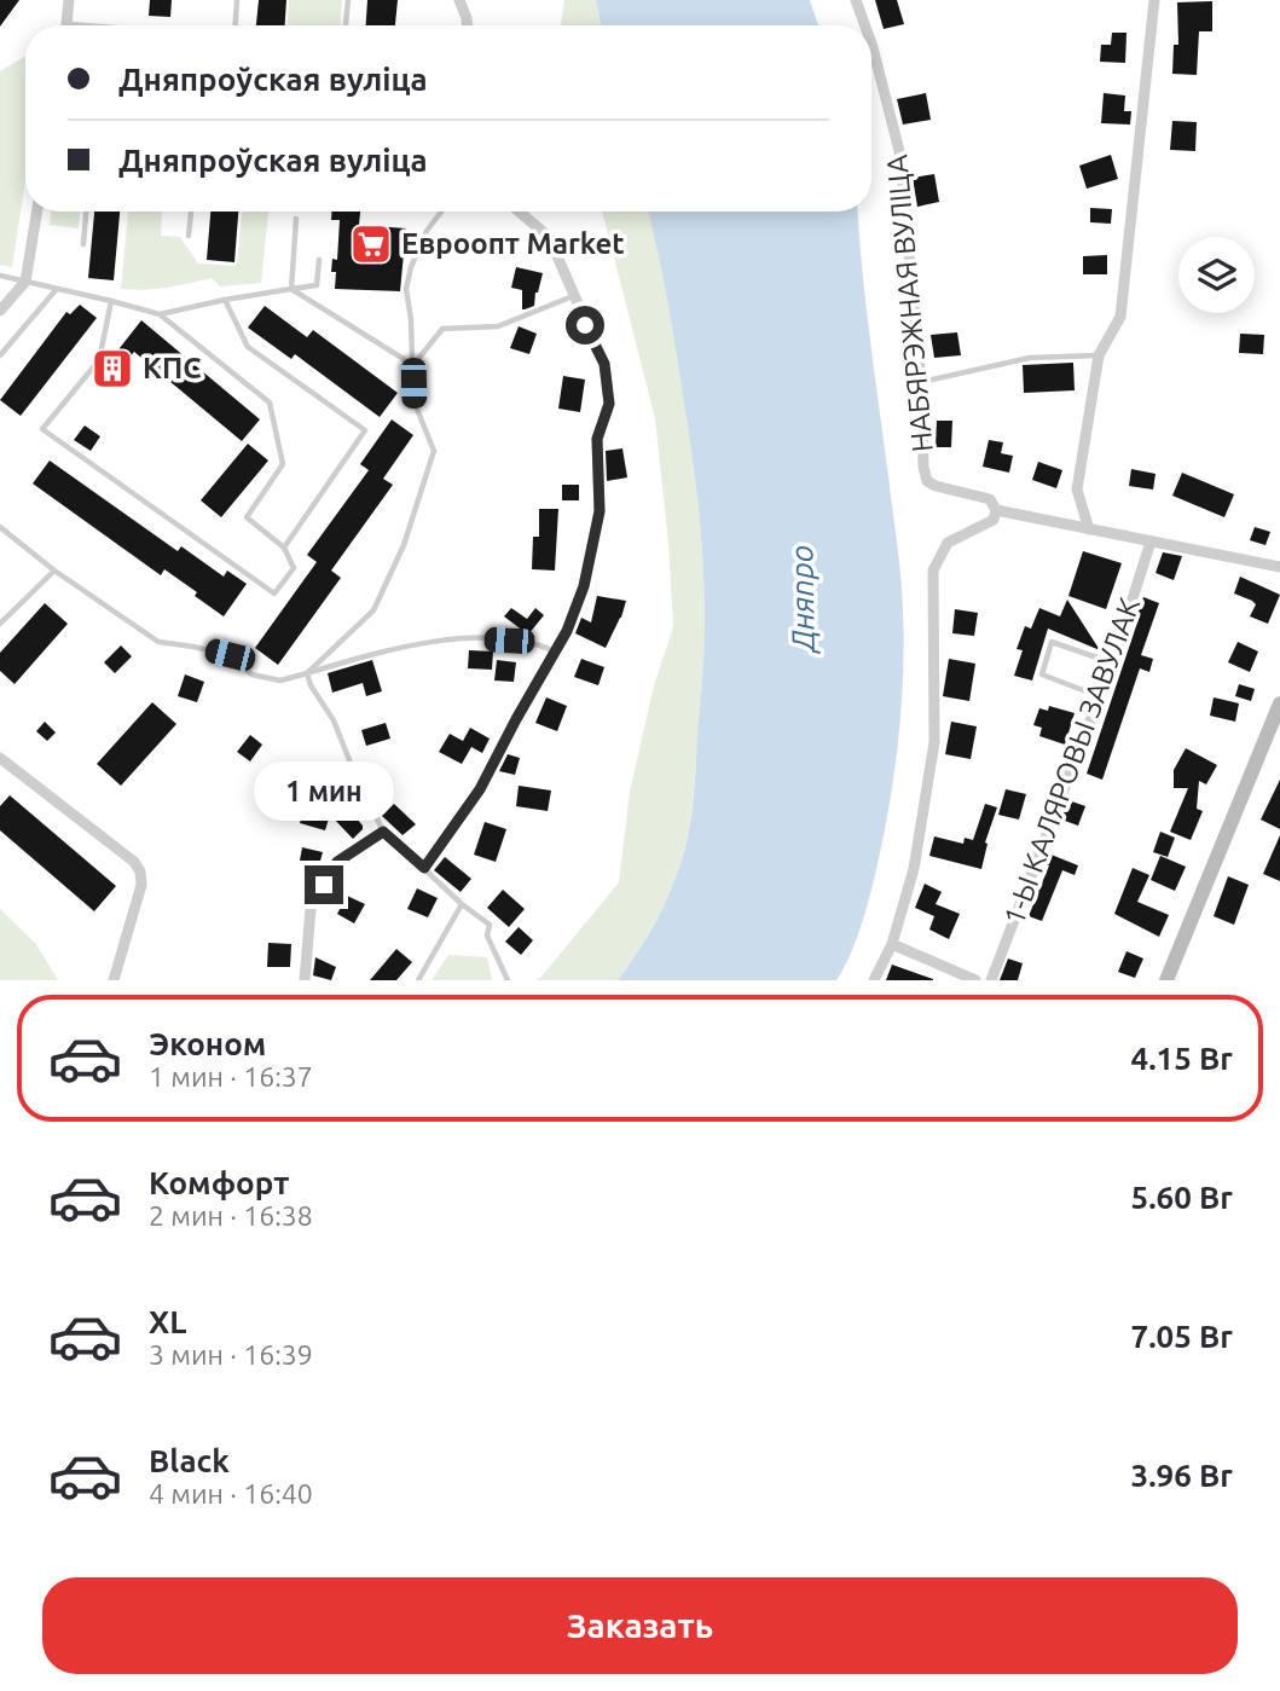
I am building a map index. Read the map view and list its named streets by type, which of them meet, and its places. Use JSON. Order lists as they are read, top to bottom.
{
  "streets": {
    "street": ["НАБЯРЭЖНАЯ ВУЛІЦА", "1-Ы КАЛЯРОВЫ ЗАВУЛАК"]
  },
  "water": ["Дняпро"],
  "places": {
    "supermarket": ["Евроопт Market"],
    "building": ["КПС"]
  },
  "page": {
    "banner": ["Дняпроўская вуліца", "Дняпроўская вуліца"],
    "bubble": "1 мин",
    "list": [
      {
        "name": "Эконом",
        "note": "1 мин · 16:37",
        "value": "4.15 Br"
      },
      {
        "name": "Комфорт",
        "note": "2 мин · 16:38",
        "value": "5.60 Br"
      },
      {
        "name": "XL",
        "note": "3 мин · 16:39",
        "value": "7.05 Br"
      },
      {
        "name": "Black",
        "note": "4 мин · 16:40",
        "value": "3.96 Br"
      }
    ],
    "buttons": "Заказать"
  }
}
